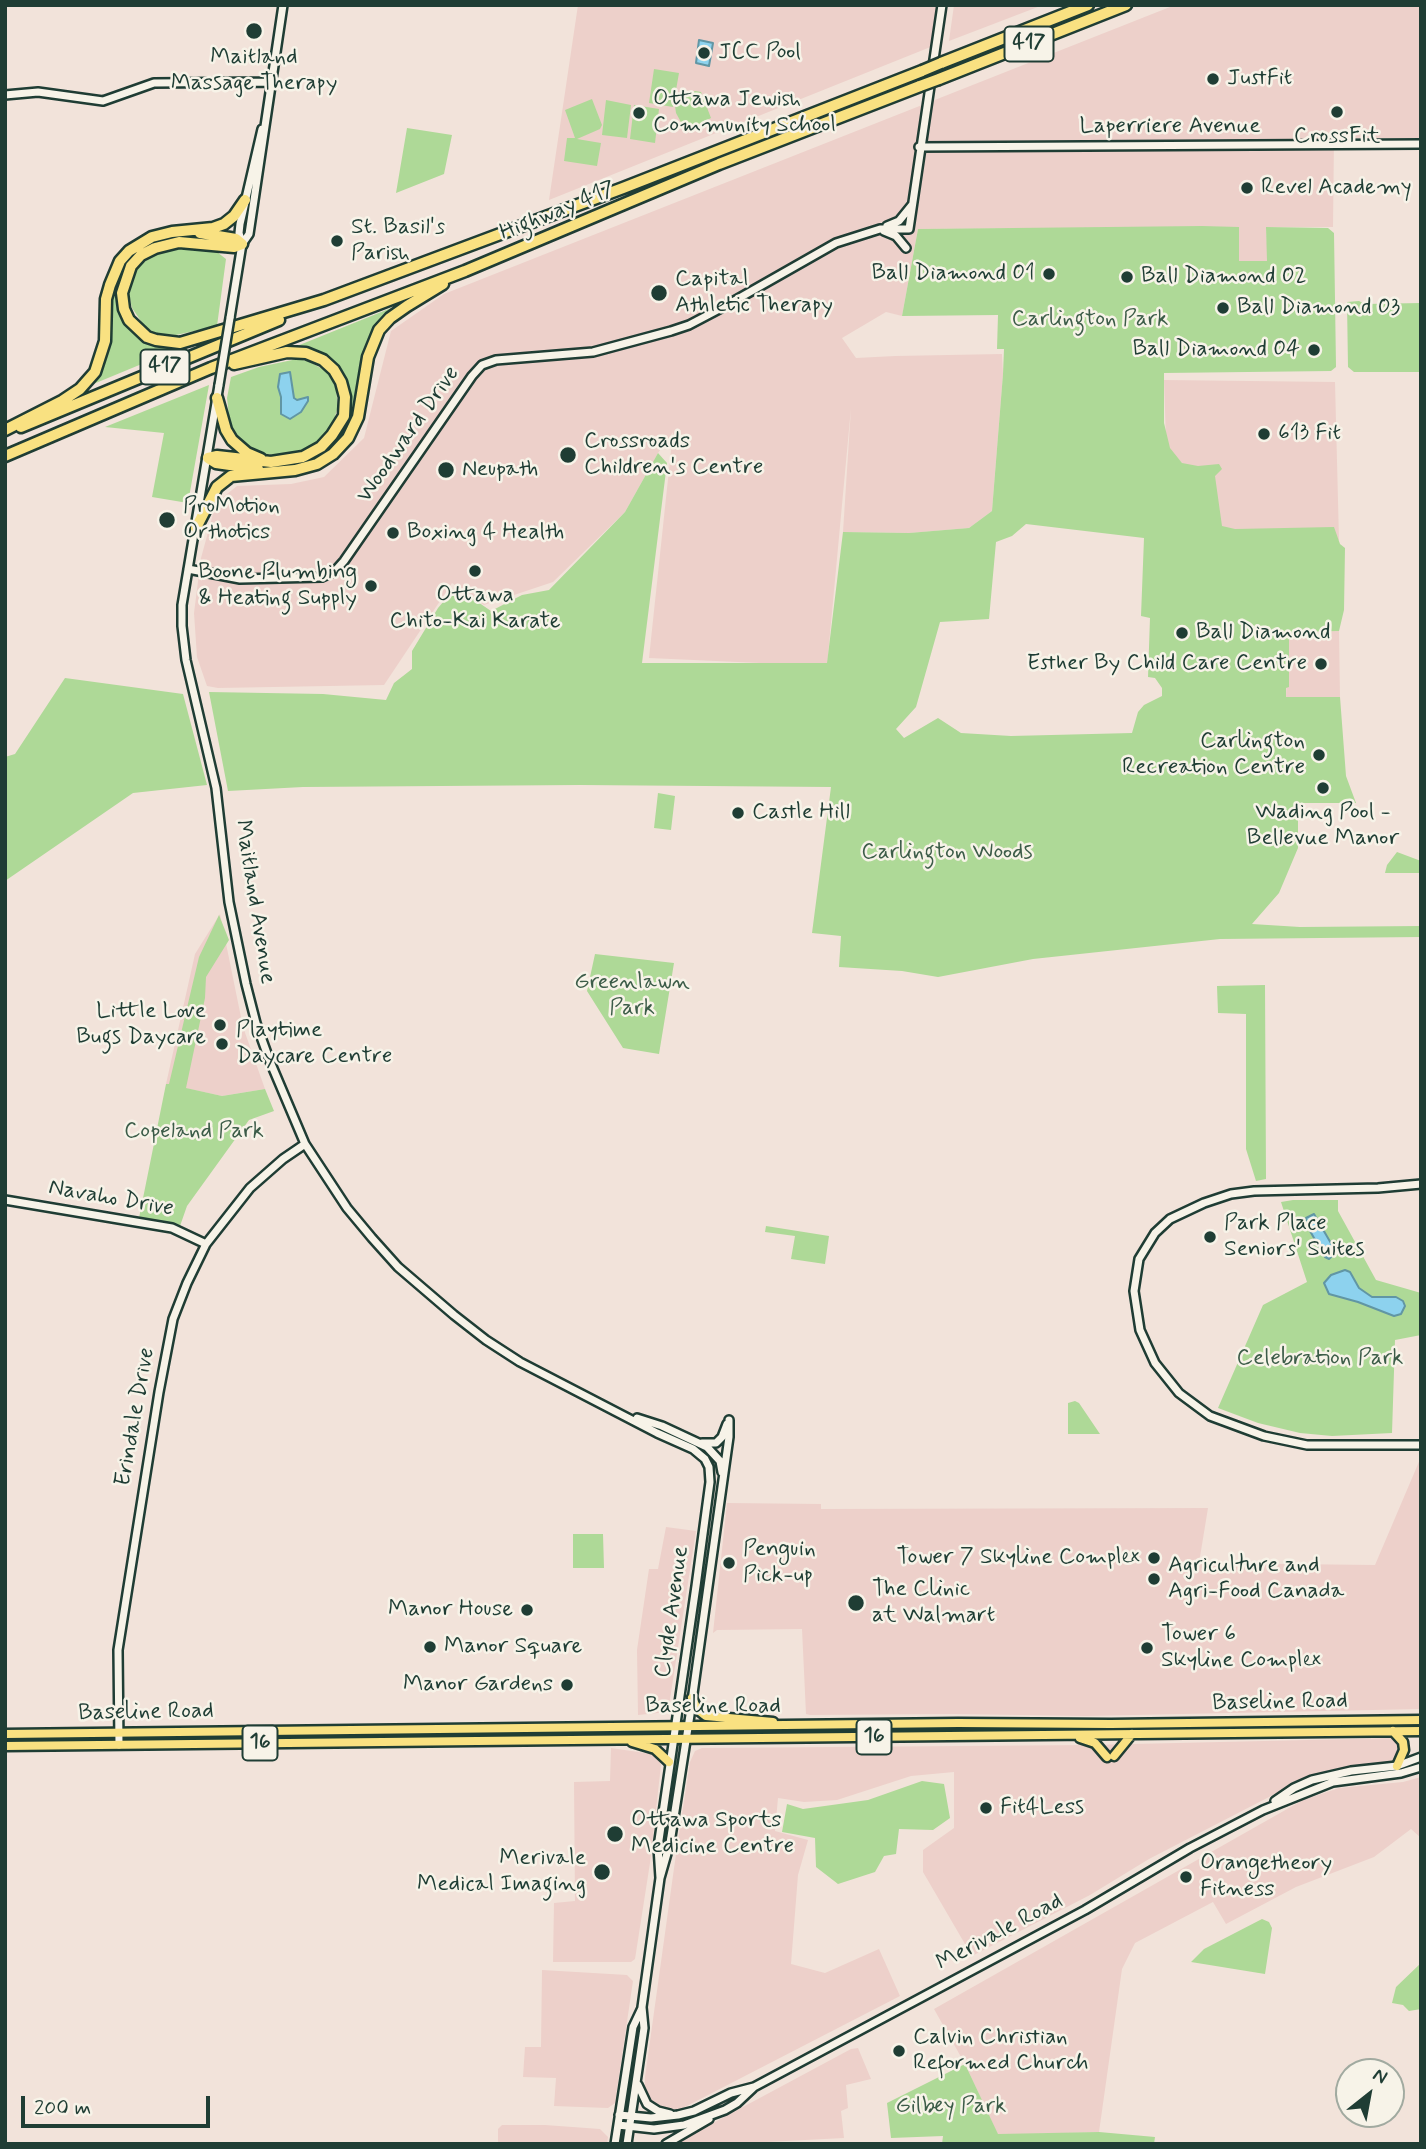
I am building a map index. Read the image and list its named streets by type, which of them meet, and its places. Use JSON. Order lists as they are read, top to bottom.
{
  "streets": {
    "highway": ["417", "Highway 417"],
    "main road": [
      "Laperriere Avenue",
      "Woodward Drive",
      "Maitland Avenue",
      "Navaho Drive",
      "Erindale Drive",
      "Clyde Avenue",
      "Baseline Road",
      "16",
      "Merivale Road"
    ]
  },
  "crossings": [
    ["Woodward Drive", "Maitland Avenue"],
    ["Maitland Avenue", "Erindale Drive"],
    ["Maitland Avenue", "Clyde Avenue"],
    ["Navaho Drive", "Erindale Drive"],
    ["Erindale Drive", "Baseline Road"],
    ["Clyde Avenue", "Baseline Road"],
    ["Clyde Avenue", "Merivale Road"]
  ],
  "parks": [
    "Carlington Park",
    "Carlington Woods",
    "Greenlawn Park",
    "Copeland Park",
    "Celebration Park",
    "Gilbey Park"
  ],
  "places": [
    "Maitland Massage Therapy",
    "JCC Pool",
    "JustFit",
    "CrossFit",
    "Ottawa Jewish Community School",
    "Revel Academy",
    "St. Basil's Parish",
    "Ball Diamond 01",
    "Ball Diamond 02",
    "Capital Athletic Therapy",
    "Ball Diamond 03",
    "Ball Diamond 04",
    "613 Fit",
    "Crossroads Children's Centre",
    "Neupath",
    "ProMotion Orthotics",
    "Boxing 4 Health",
    "Ottawa Chito-Kai Karate",
    "Boone Plumbing & Heating Supply",
    "Ball Diamond",
    "Esther By Child Care Centre",
    "Carlington Recreation Centre",
    "Wading Pool - Bellevue Manor",
    "Castle Hill",
    "Little Love Bugs Daycare",
    "Playtime Daycare Centre",
    "Park Place Seniors' Suites",
    "Tower 7 Skyline Complex",
    "Penguin Pick-up",
    "Agriculture and Agri-Food Canada",
    "The Clinic at Walmart",
    "Manor House",
    "Manor Square",
    "Tower 6 Skyline Complex",
    "Manor Gardens",
    "Fit4Less",
    "Ottawa Sports Medicine Centre",
    "Merivale Medical Imaging",
    "Orangetheory Fitness",
    "Calvin Christian Reformed Church"
  ],
  "scale_bar": "200 m",
  "north": "top right"
}
